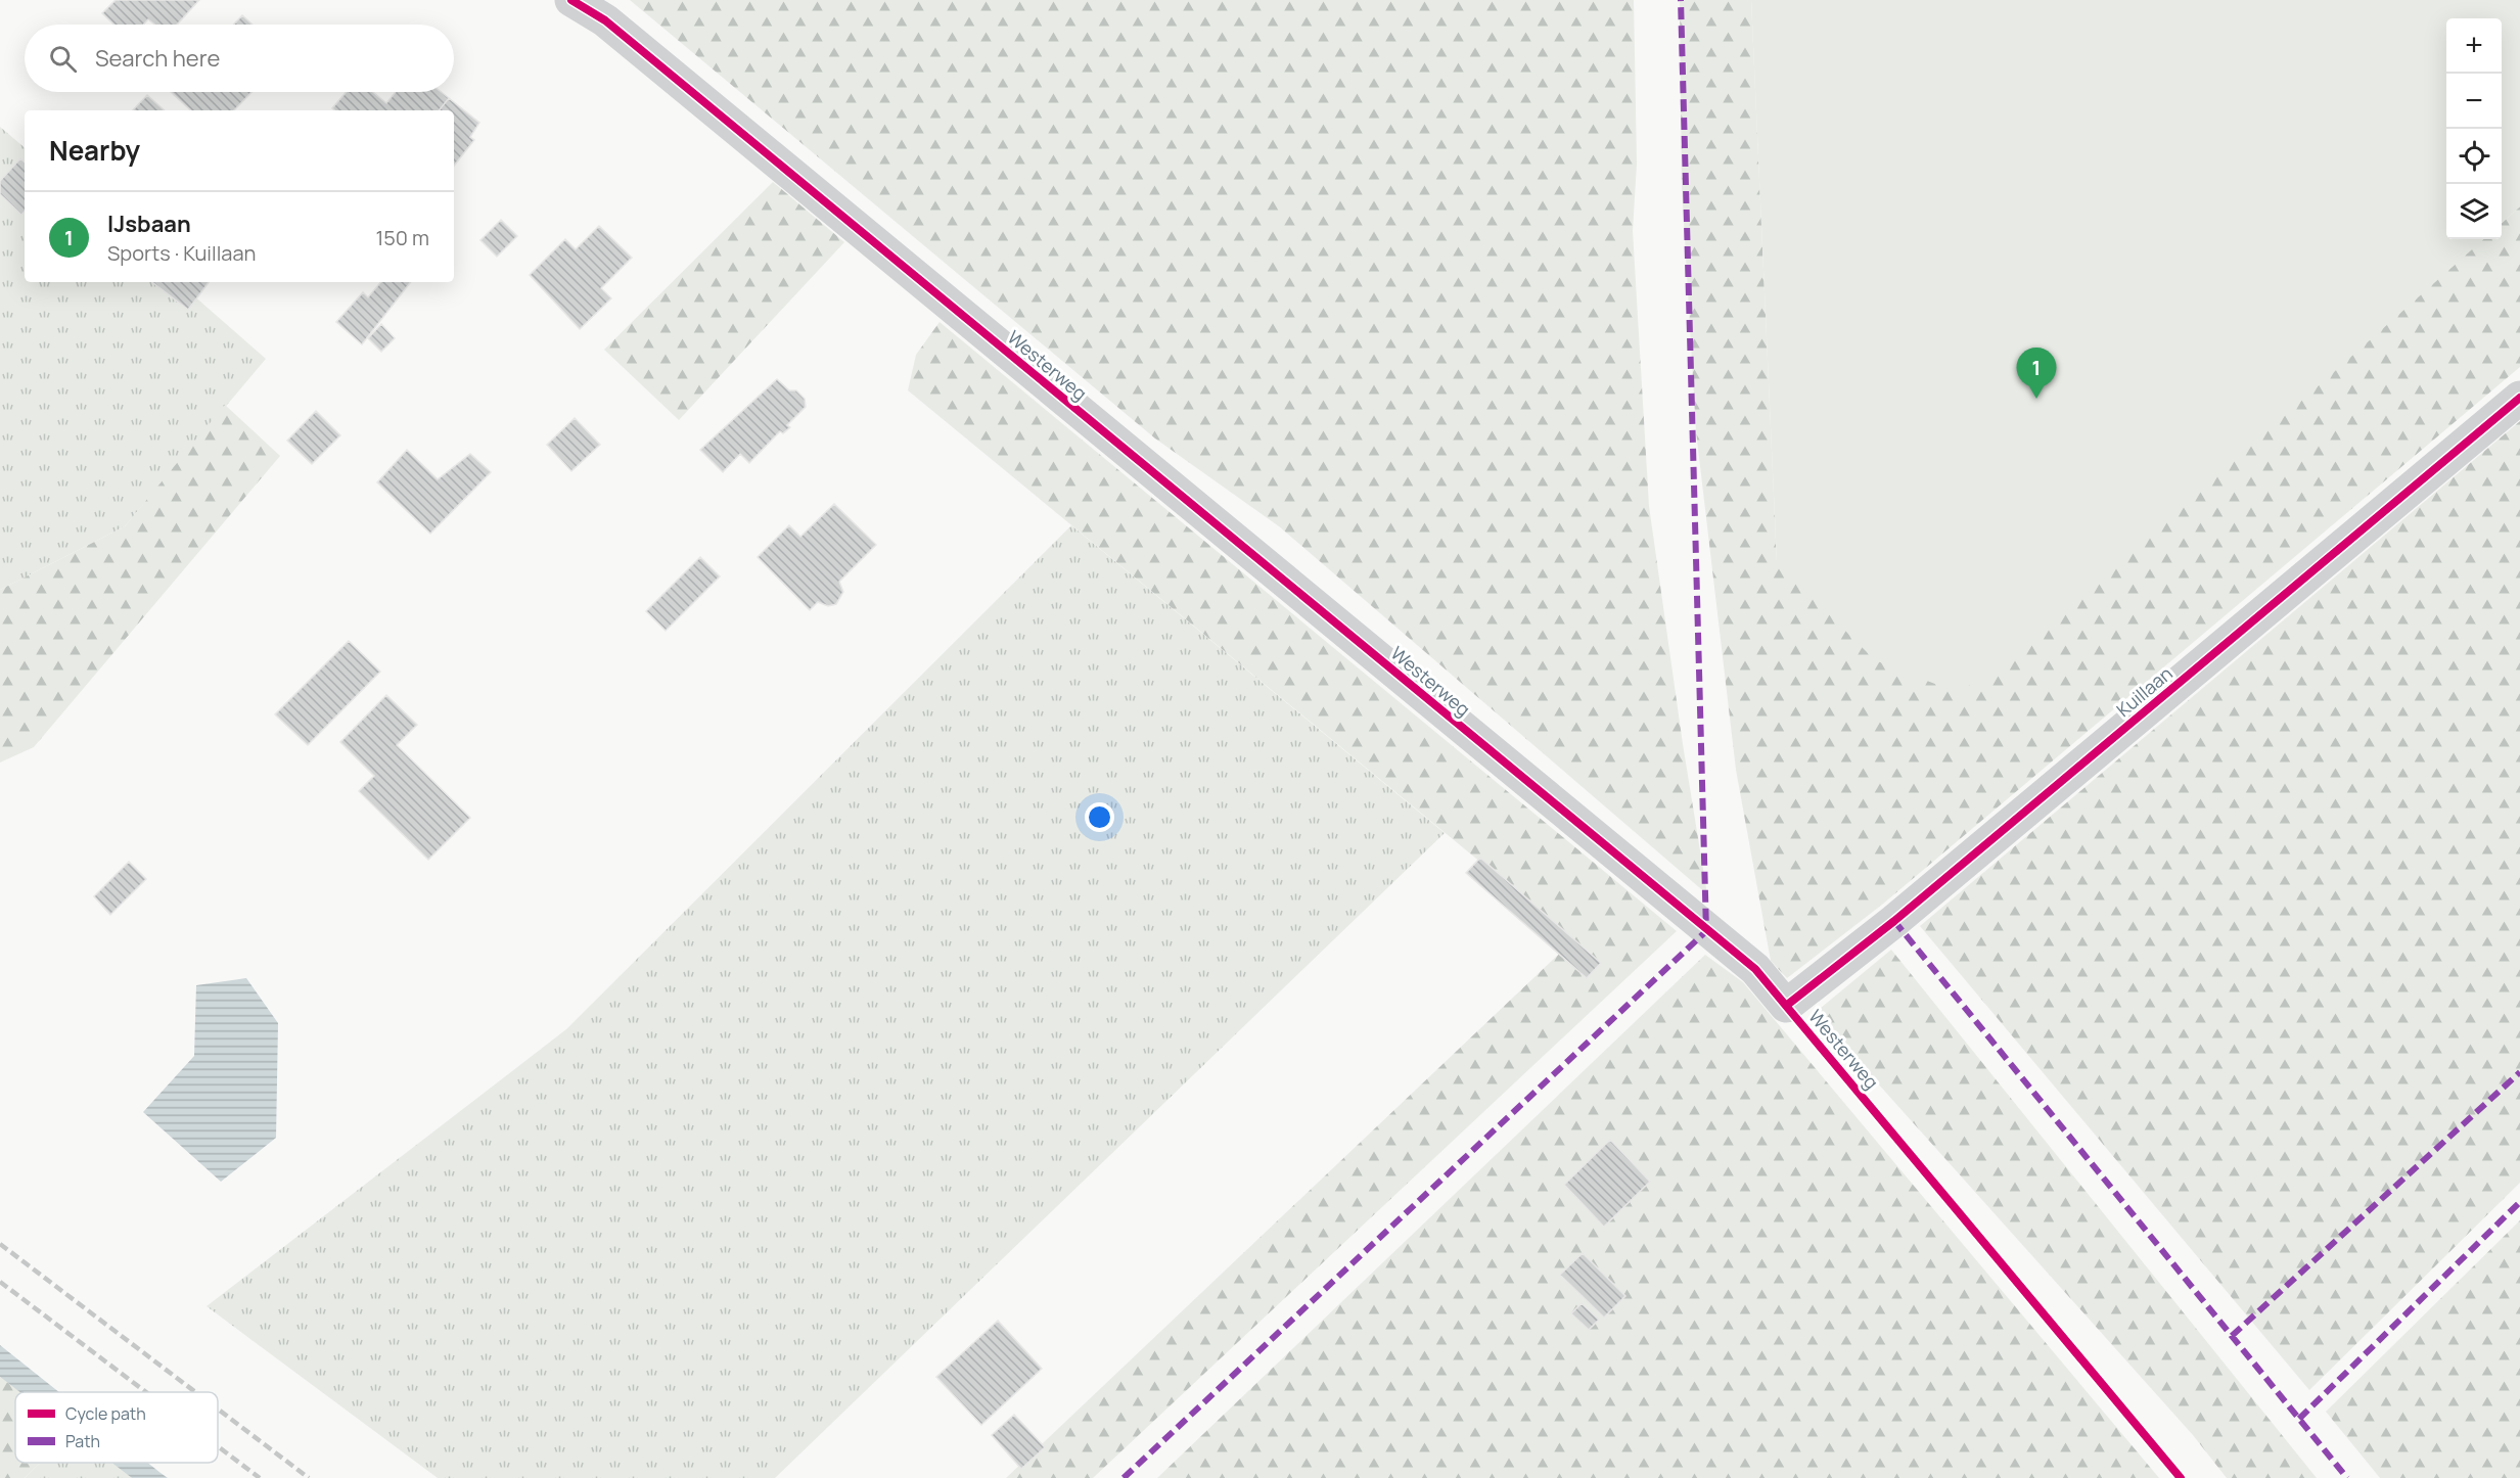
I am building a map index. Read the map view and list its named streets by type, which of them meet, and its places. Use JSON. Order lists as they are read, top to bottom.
{
  "streets": {
    "street": ["Westerweg", "Kuillaan"]
  },
  "crossings": [
    ["Westerweg", "Kuillaan"]
  ],
  "legend": ["Cycle path", "Path"],
  "page": {
    "map_buttons": ["+", "−"],
    "search": "Search here",
    "heading": "Nearby",
    "list": [
      {
        "mark": "1",
        "name": "IJsbaan",
        "note": "Sports · Kuillaan",
        "value": "150 m"
      }
    ],
    "pins": "1"
  }
}
